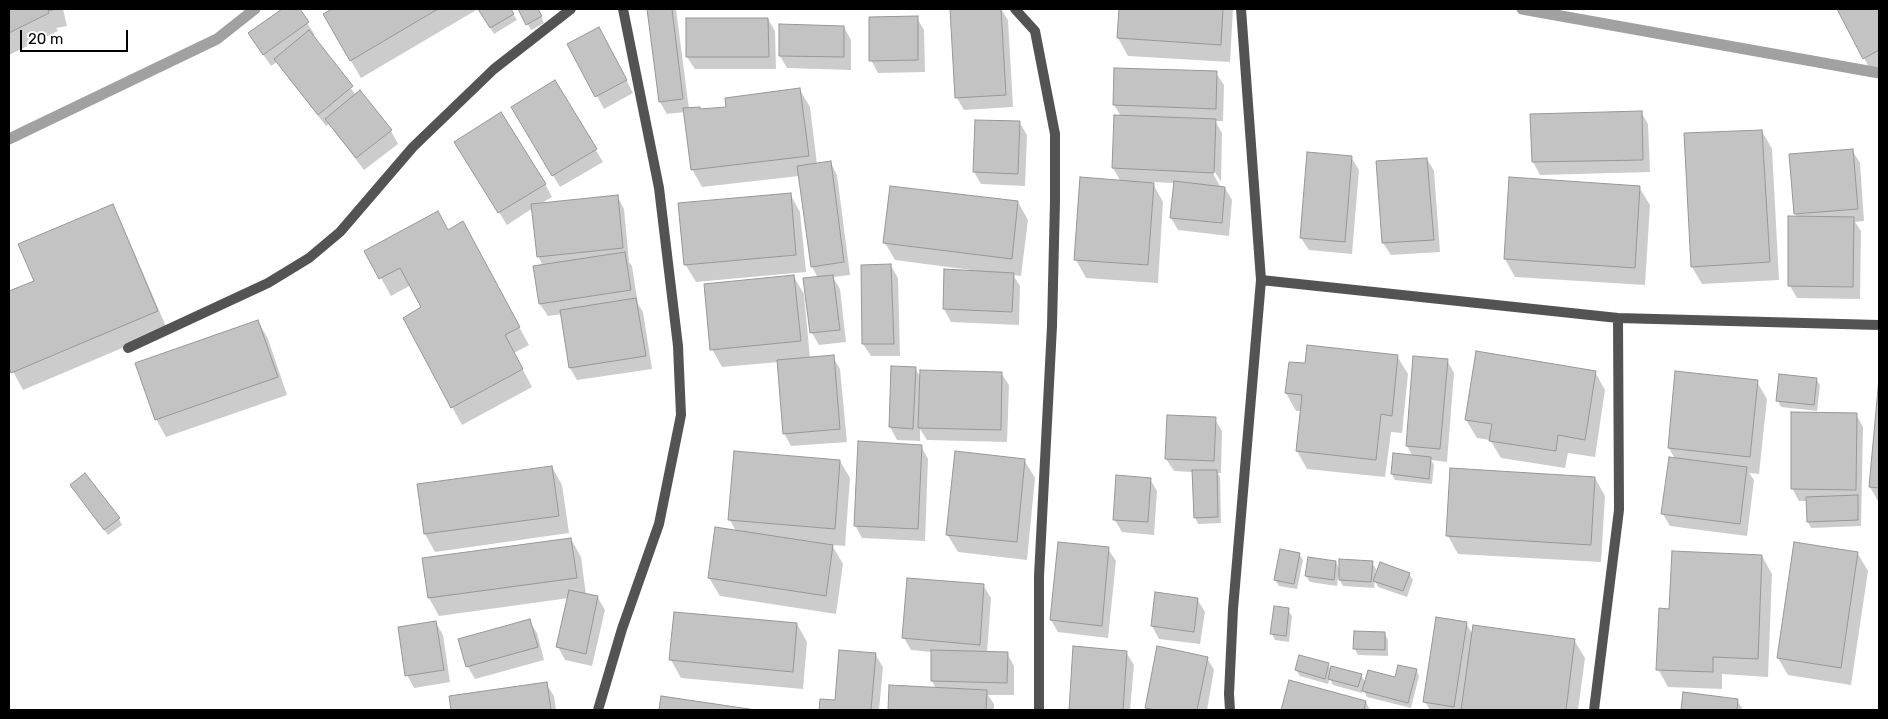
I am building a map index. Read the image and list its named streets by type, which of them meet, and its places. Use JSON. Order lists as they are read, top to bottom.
{
  "scale_bar": "20 m"
}
